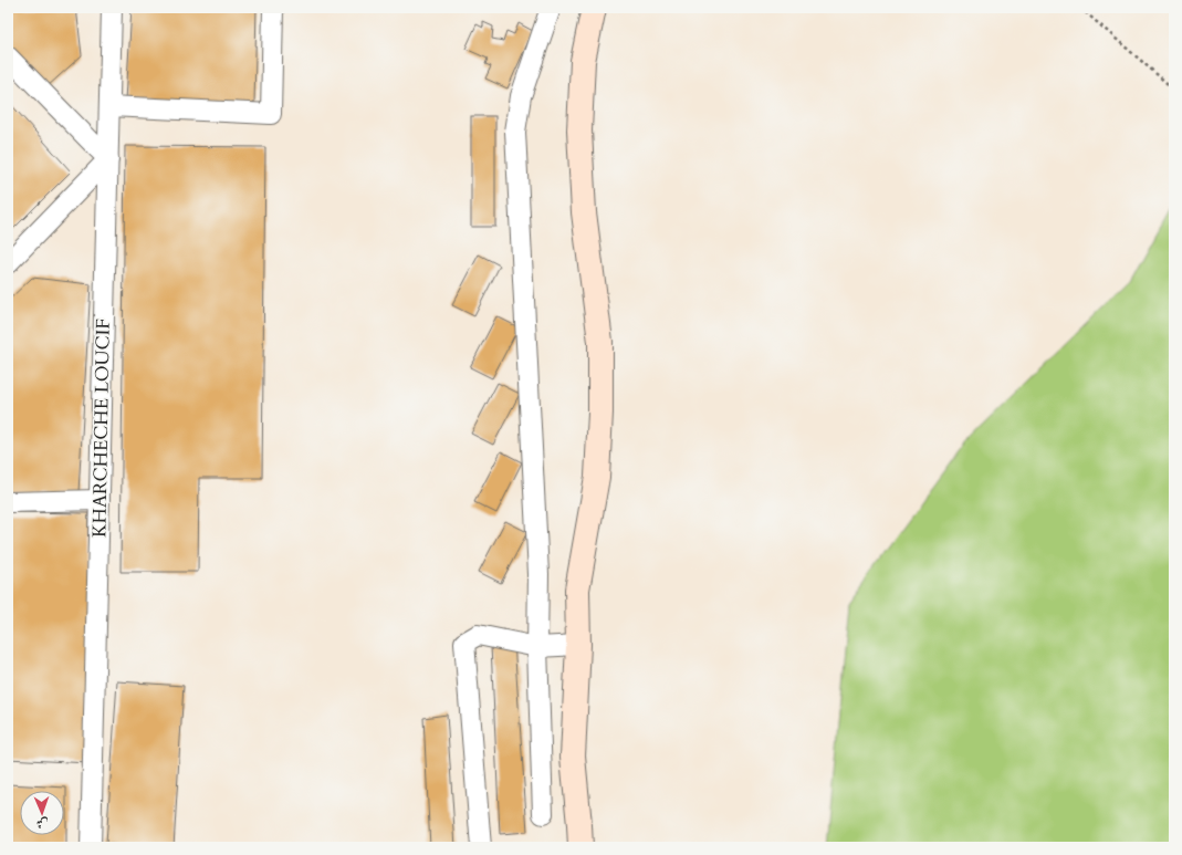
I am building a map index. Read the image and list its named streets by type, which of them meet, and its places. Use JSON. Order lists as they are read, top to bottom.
{
  "streets": {
    "street": ["KHARCHECHE LOUCIF"]
  },
  "north": "bottom"
}
